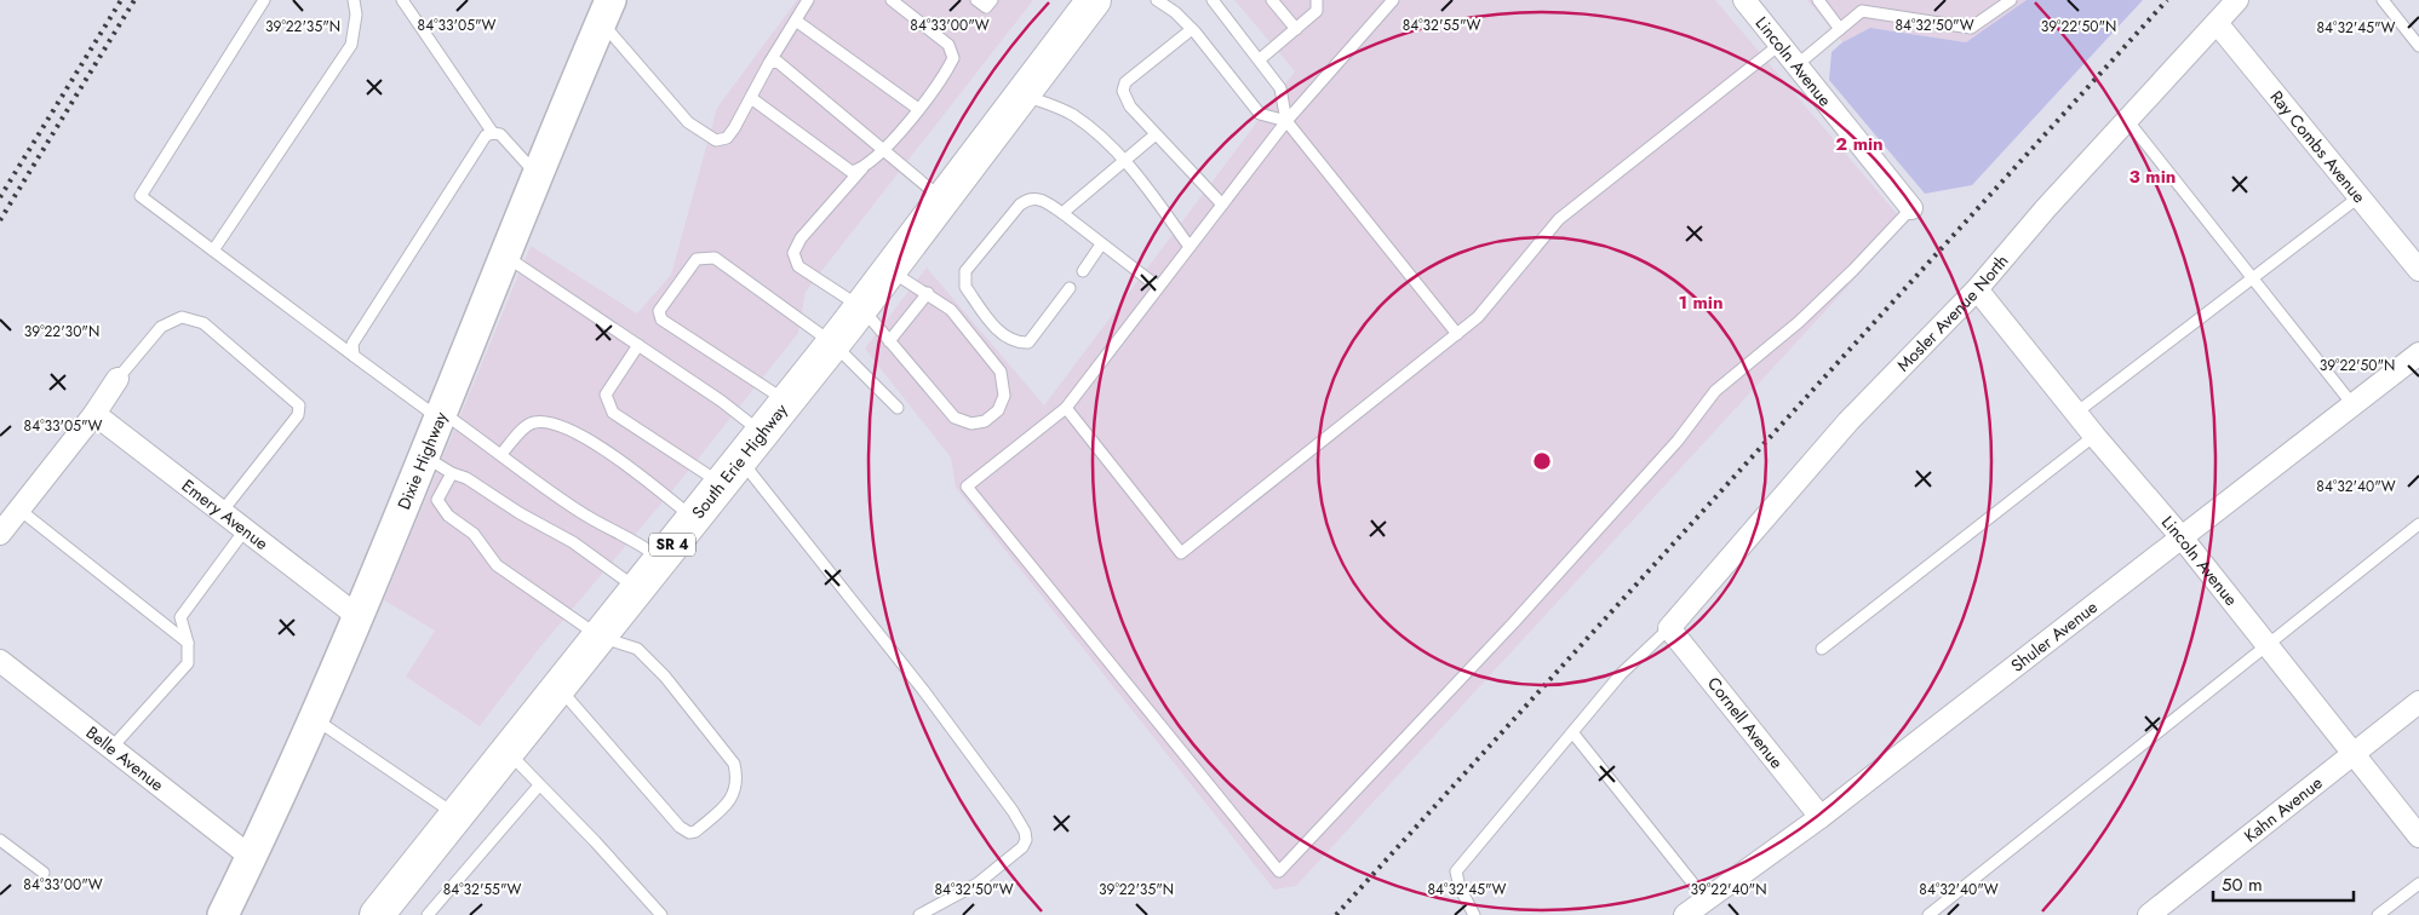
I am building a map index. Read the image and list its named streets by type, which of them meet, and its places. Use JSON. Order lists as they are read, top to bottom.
{
  "streets": {
    "main road": ["South Erie Highway", "SR 4"],
    "street": [
      "Lincoln Avenue",
      "Ray Combs Avenue",
      "Mosler Avenue North",
      "Dixie Highway",
      "Emery Avenue",
      "Shuler Avenue",
      "Cornell Avenue",
      "Belle Avenue",
      "Kahn Avenue"
    ]
  },
  "crossings": [
    ["Lincoln Avenue", "Mosler Avenue North"],
    ["Lincoln Avenue", "Shuler Avenue"],
    ["Lincoln Avenue", "Kahn Avenue"],
    ["Ray Combs Avenue", "Mosler Avenue North"],
    ["Mosler Avenue North", "Cornell Avenue"],
    ["Dixie Highway", "Emery Avenue"],
    ["Dixie Highway", "Belle Avenue"],
    ["Shuler Avenue", "Cornell Avenue"]
  ],
  "scale_bar": "50 m",
  "coordinates": [
    "84°33'05\"W",
    "84°33'00\"W",
    "84°32'55\"W",
    "84°32'50\"W",
    "39°22'50\"N",
    "39°22'35\"N",
    "84°32'45\"W",
    "39°22'30\"N",
    "84°32'40\"W",
    "39°22'40\"N"
  ],
  "rings": ["2 min", "3 min", "1 min"]
}
